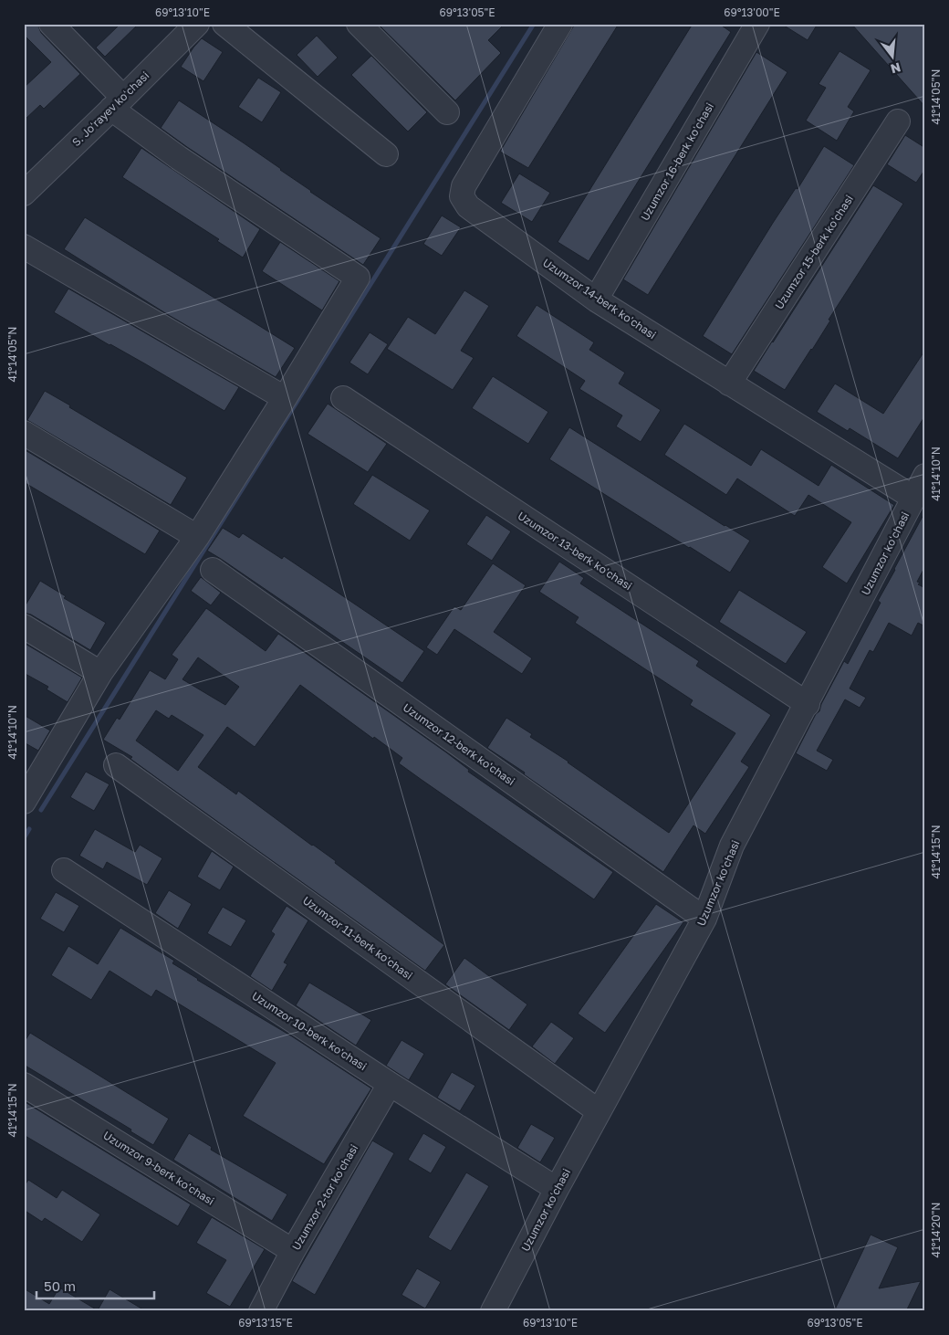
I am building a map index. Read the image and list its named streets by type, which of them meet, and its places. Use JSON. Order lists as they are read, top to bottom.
{
  "streets": {
    "street": [
      "S. Joʻrayev koʻchasi",
      "Uzumzor 16-berk ko'chasi",
      "Uzumzor 15-berk ko'chasi",
      "Uzumzor 14-berk ko'chasi",
      "Uzumzor 13-berk ko'chasi",
      "Uzumzor koʻchasi",
      "Uzumzor 12-berk ko'chasi",
      "Uzumzor 11-berk ko'chasi",
      "Uzumzor 10-berk ko'chasi",
      "Uzumzor 9-berk ko'chasi",
      "Uzumzor 2-tor ko'chasi"
    ]
  },
  "crossings": [
    ["Uzumzor 16-berk ko'chasi", "Uzumzor 14-berk ko'chasi"],
    ["Uzumzor 15-berk ko'chasi", "Uzumzor 14-berk ko'chasi"],
    ["Uzumzor 14-berk ko'chasi", "Uzumzor koʻchasi"],
    ["Uzumzor 13-berk ko'chasi", "Uzumzor koʻchasi"],
    ["Uzumzor koʻchasi", "Uzumzor 12-berk ko'chasi"],
    ["Uzumzor koʻchasi", "Uzumzor 11-berk ko'chasi"],
    ["Uzumzor koʻchasi", "Uzumzor 10-berk ko'chasi"],
    ["Uzumzor 10-berk ko'chasi", "Uzumzor 2-tor ko'chasi"],
    ["Uzumzor 9-berk ko'chasi", "Uzumzor 2-tor ko'chasi"]
  ],
  "scale_bar": "50 m",
  "north": "bottom",
  "coordinates": [
    "69°13'10\"E",
    "69°13'05\"E",
    "69°13'00\"E",
    "41°14'05\"N",
    "41°14'10\"N",
    "41°14'15\"N",
    "41°14'20\"N",
    "69°13'15\"E"
  ]
}
